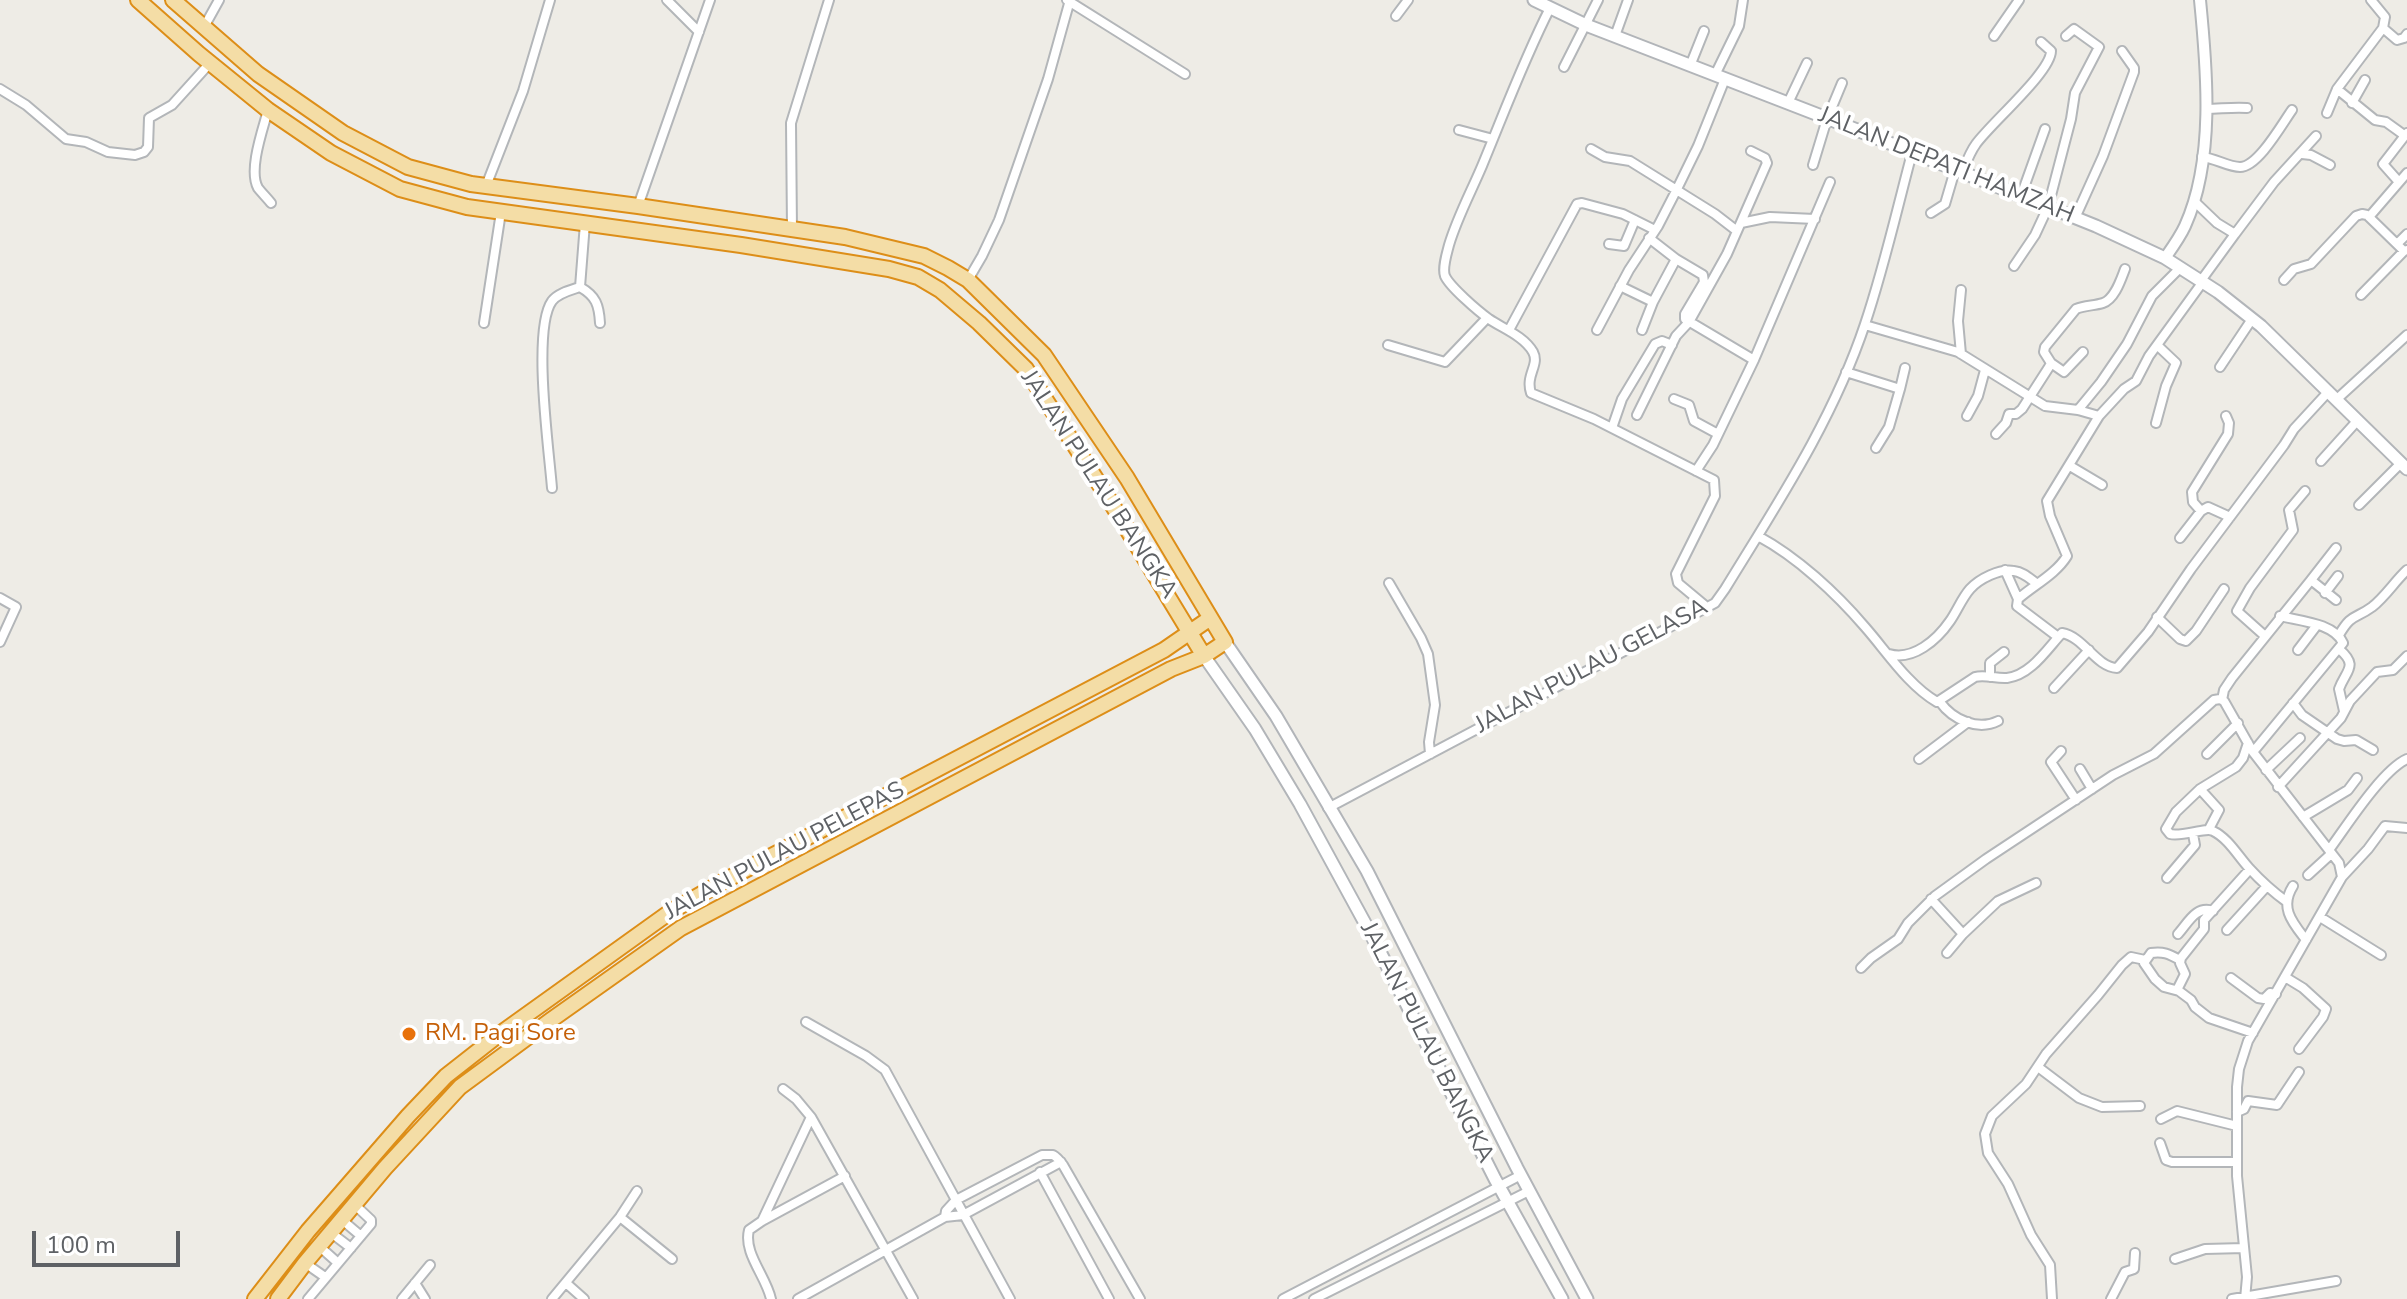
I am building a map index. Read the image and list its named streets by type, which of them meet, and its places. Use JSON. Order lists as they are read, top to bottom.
{
  "streets": {
    "highway": ["JALAN PULAU BANGKA", "JALAN PULAU PELEPAS"],
    "main road": ["JALAN DEPATI HAMZAH"],
    "street": ["JALAN PULAU GELASA"]
  },
  "crossings": [
    ["JALAN DEPATI HAMZAH", "JALAN PULAU GELASA"],
    ["JALAN PULAU BANGKA", "JALAN PULAU GELASA"],
    ["JALAN PULAU BANGKA", "JALAN PULAU PELEPAS"]
  ],
  "places": ["RM. Pagi Sore"],
  "scale_bar": "100 m"
}
